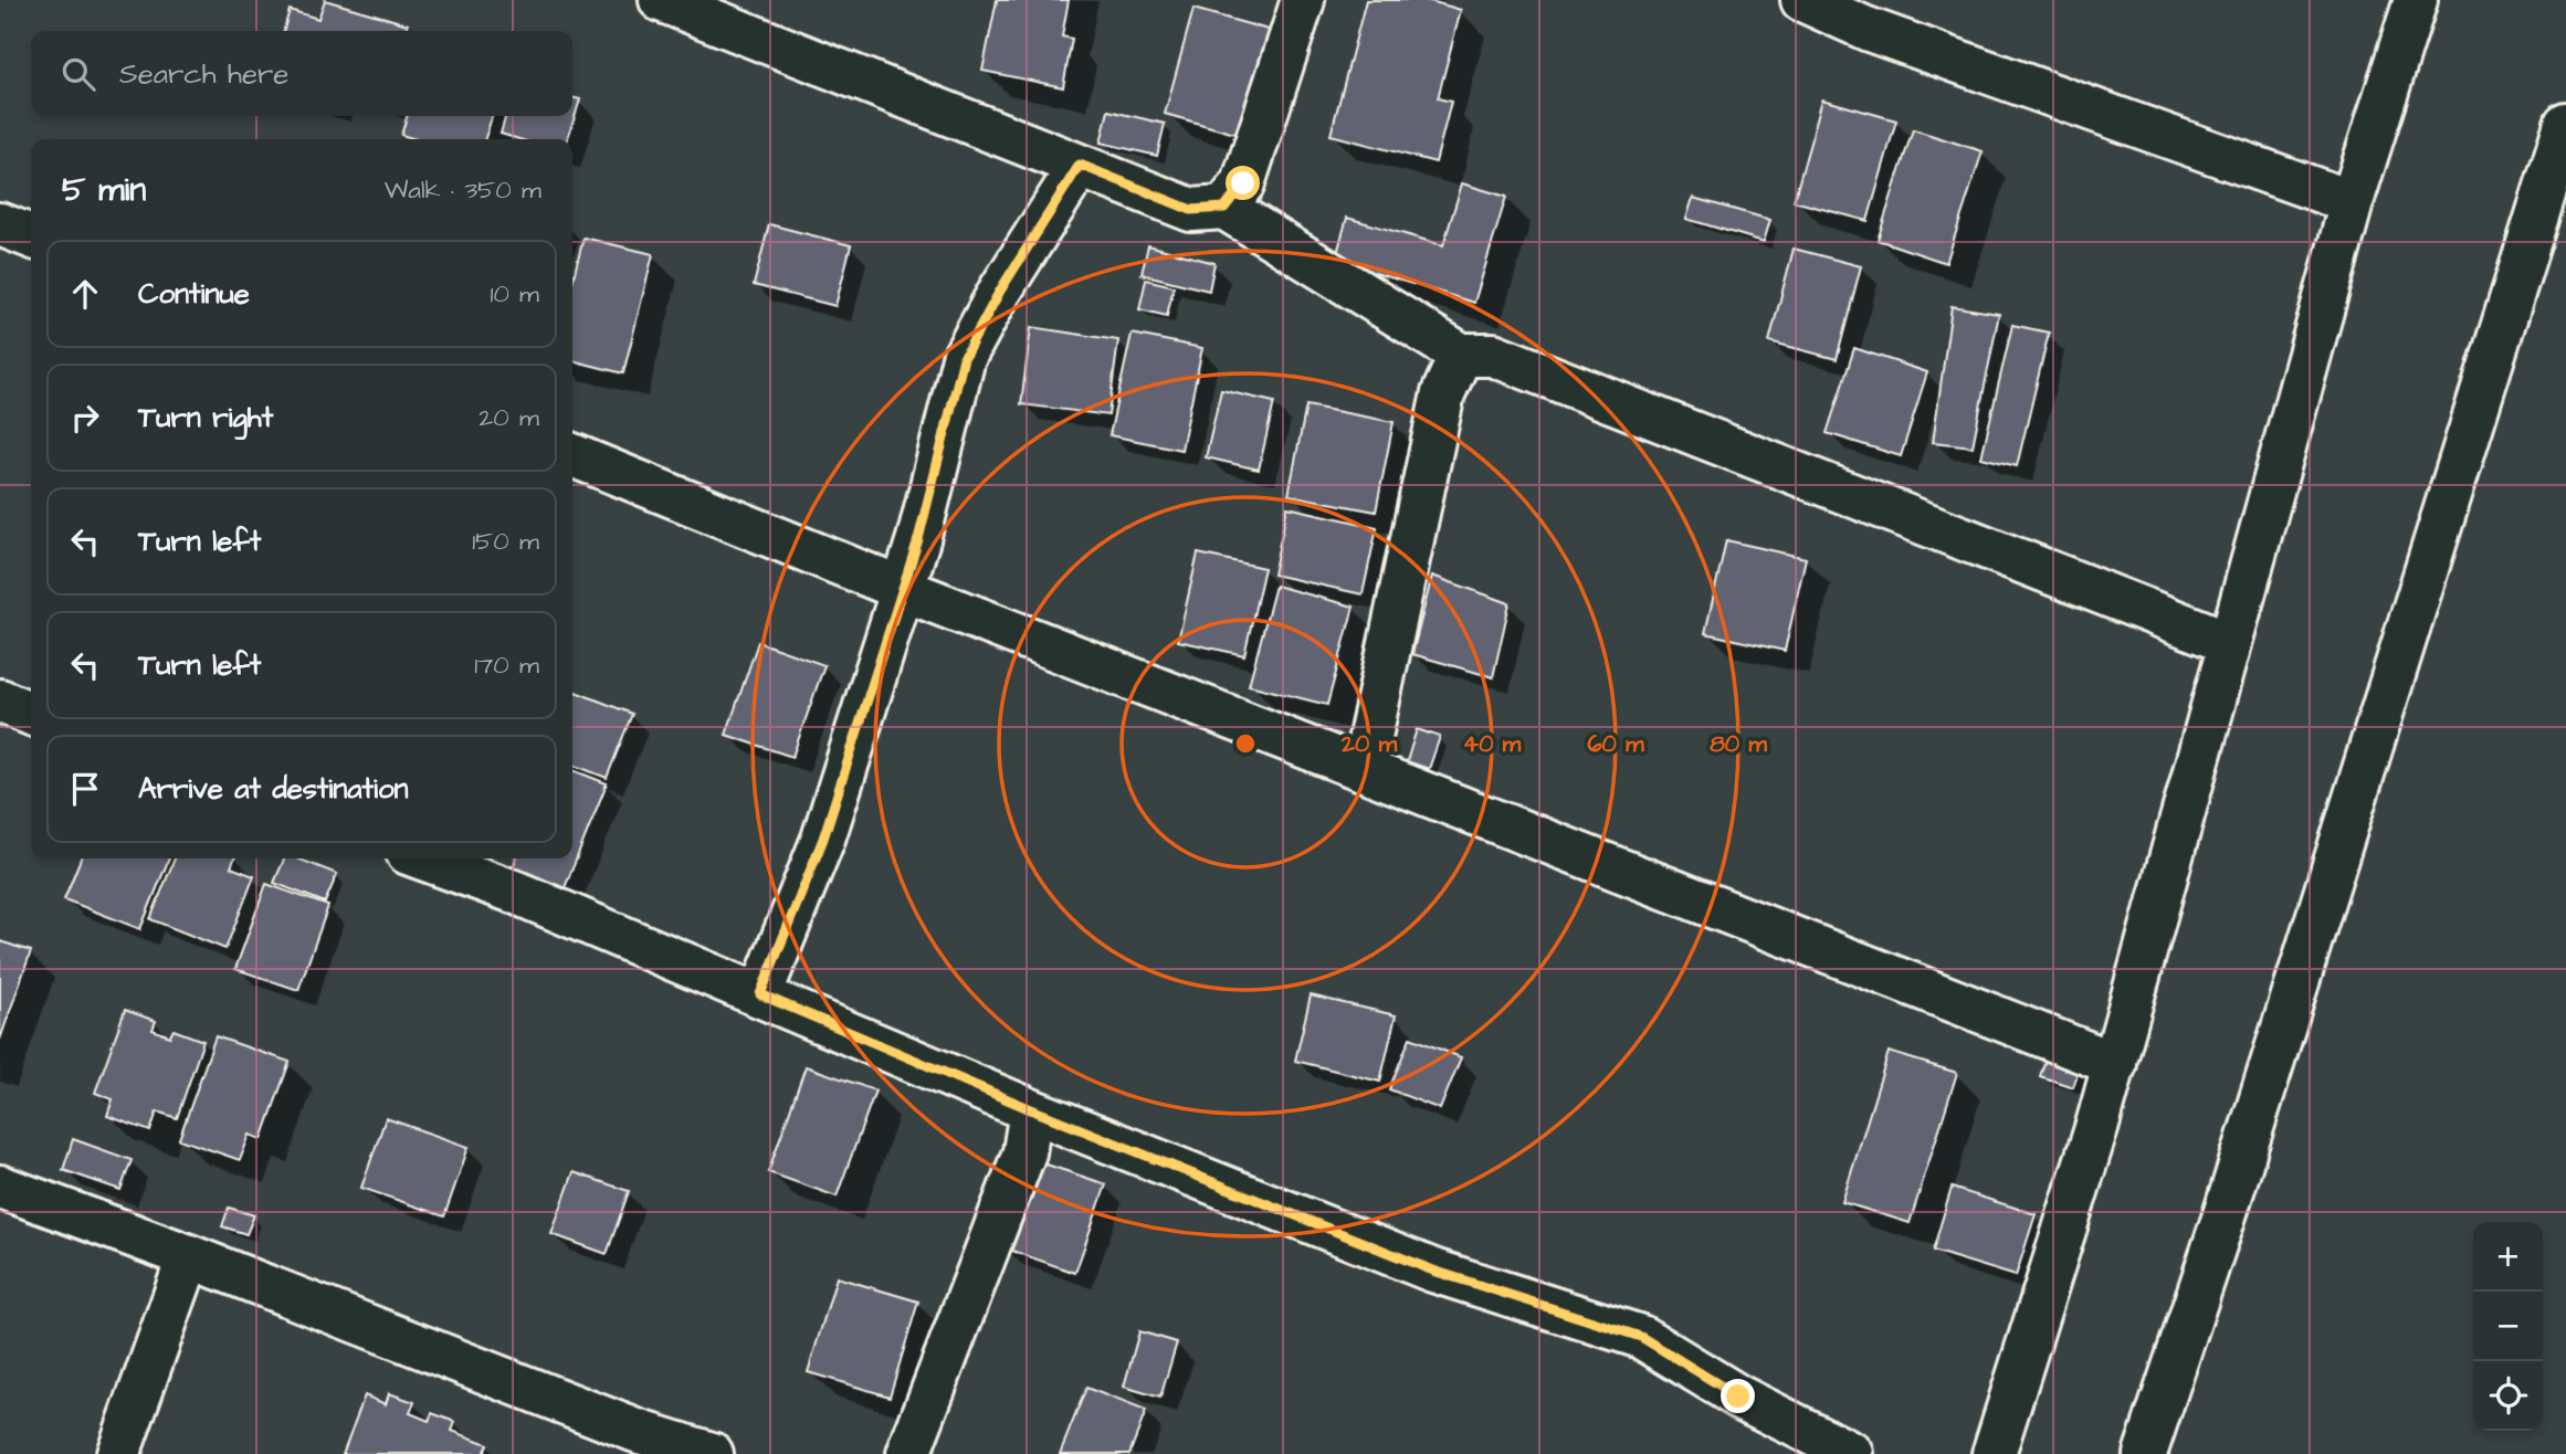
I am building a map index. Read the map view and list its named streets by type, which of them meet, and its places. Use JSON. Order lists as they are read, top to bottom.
{
  "page": {
    "search": "Search here",
    "heading": ["5 min", "Walk · 350 m"],
    "list": [
      ["Continue", "10 m"],
      ["Turn right", "20 m"],
      ["Turn left", "150 m"],
      ["Turn left", "170 m"],
      "Arrive at destination"
    ],
    "map_buttons": ["+", "−"]
  },
  "rings": [
    "20 m",
    "40 m",
    "60 m",
    "80 m"
  ]
}
